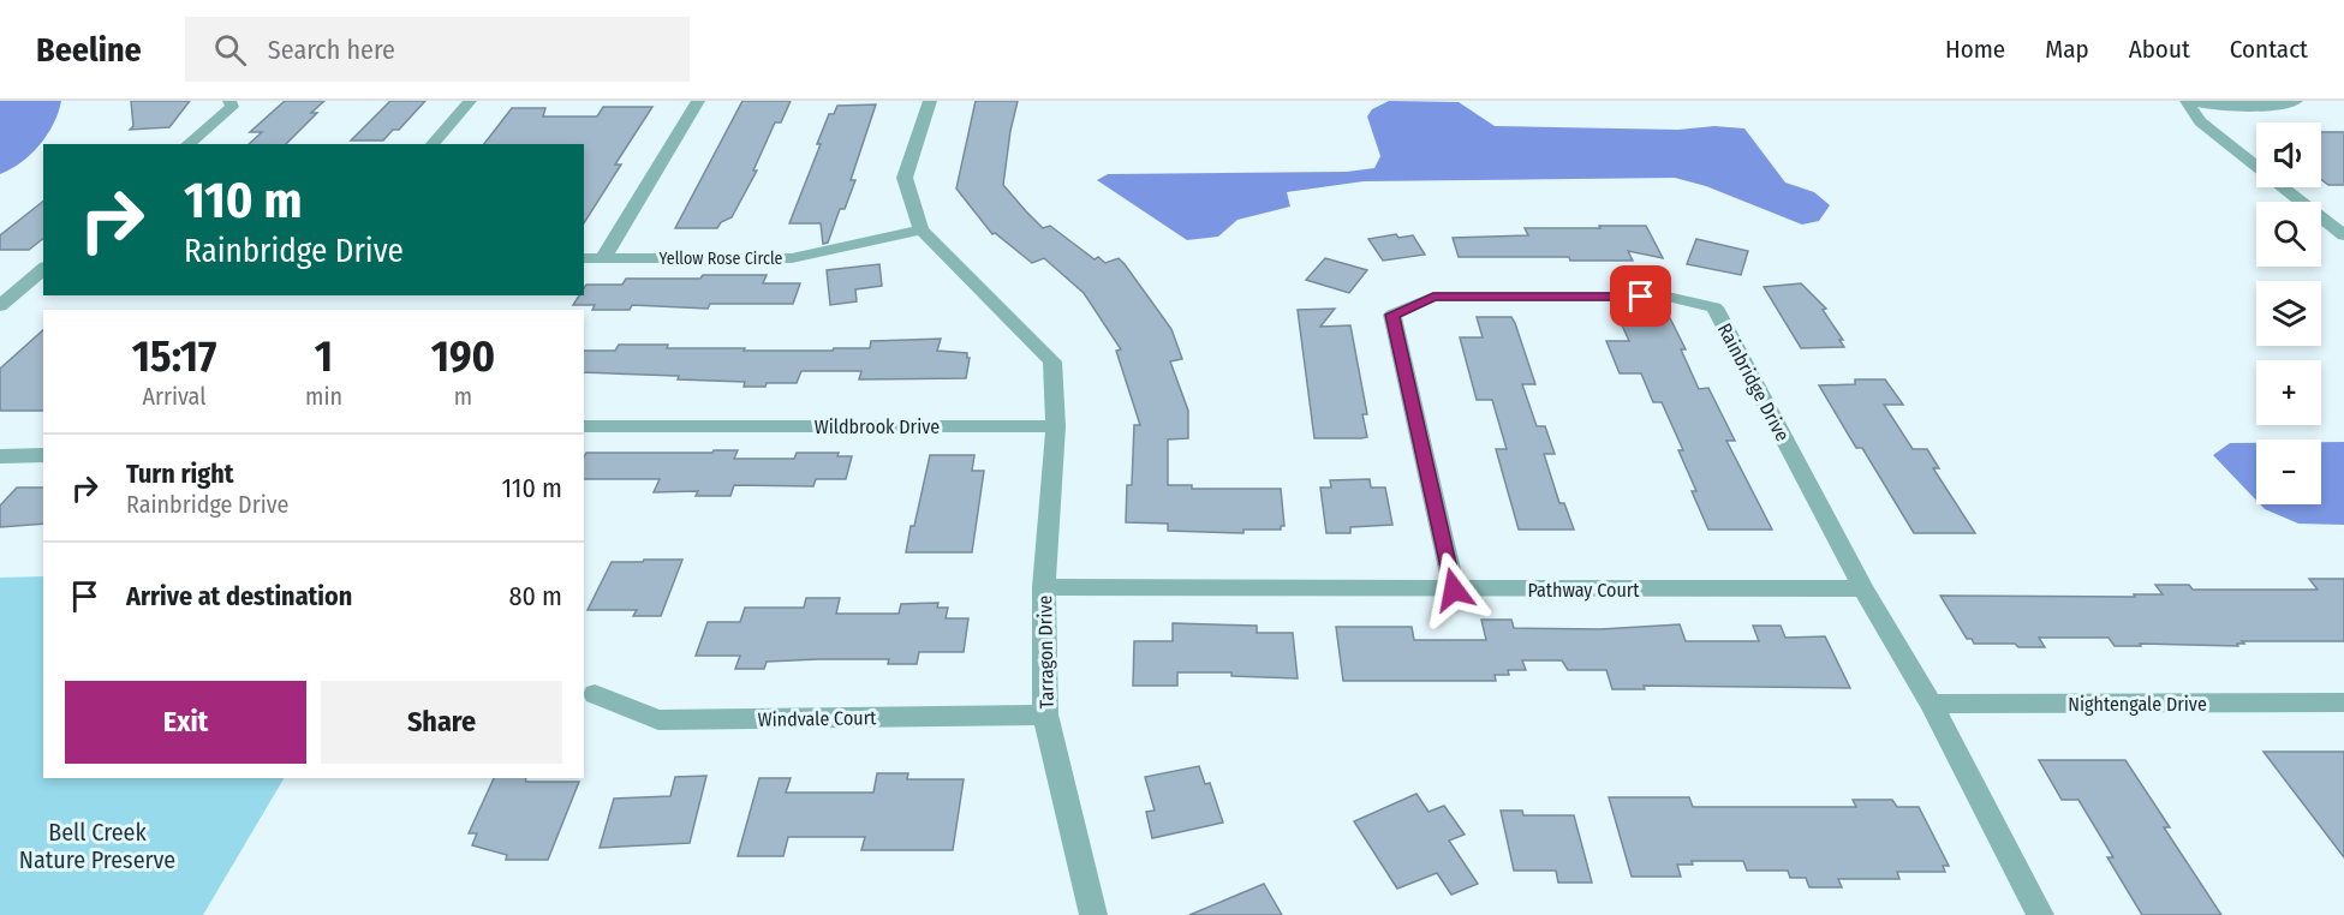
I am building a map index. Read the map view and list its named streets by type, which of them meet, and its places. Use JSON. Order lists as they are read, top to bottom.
{
  "streets": {
    "street": [
      "Yellow Rose Circle",
      "Rainbridge Drive",
      "Wildbrook Drive",
      "Pathway Court",
      "Tarragon Drive",
      "Nightengale Drive",
      "Windvale Court"
    ]
  },
  "crossings": [
    ["Rainbridge Drive", "Pathway Court"],
    ["Rainbridge Drive", "Nightengale Drive"],
    ["Wildbrook Drive", "Tarragon Drive"],
    ["Pathway Court", "Tarragon Drive"],
    ["Tarragon Drive", "Windvale Court"]
  ],
  "parks": ["Bell Creek Nature Preserve"],
  "page": {
    "header": "Beeline",
    "search": "Search here",
    "nav": [
      "Home",
      "Map",
      "About",
      "Contact"
    ],
    "map_buttons": ["+", "−"],
    "turn": ["110 m", "Rainbridge Drive"],
    "eta": [
      "15:17",
      "Arrival",
      "1",
      "min",
      "190",
      "m"
    ],
    "list": [
      {
        "name": "Turn right",
        "note": "Rainbridge Drive",
        "value": "110 m"
      },
      {
        "name": "Arrive at destination",
        "value": "80 m"
      }
    ],
    "buttons": ["Exit", "Share"]
  }
}
